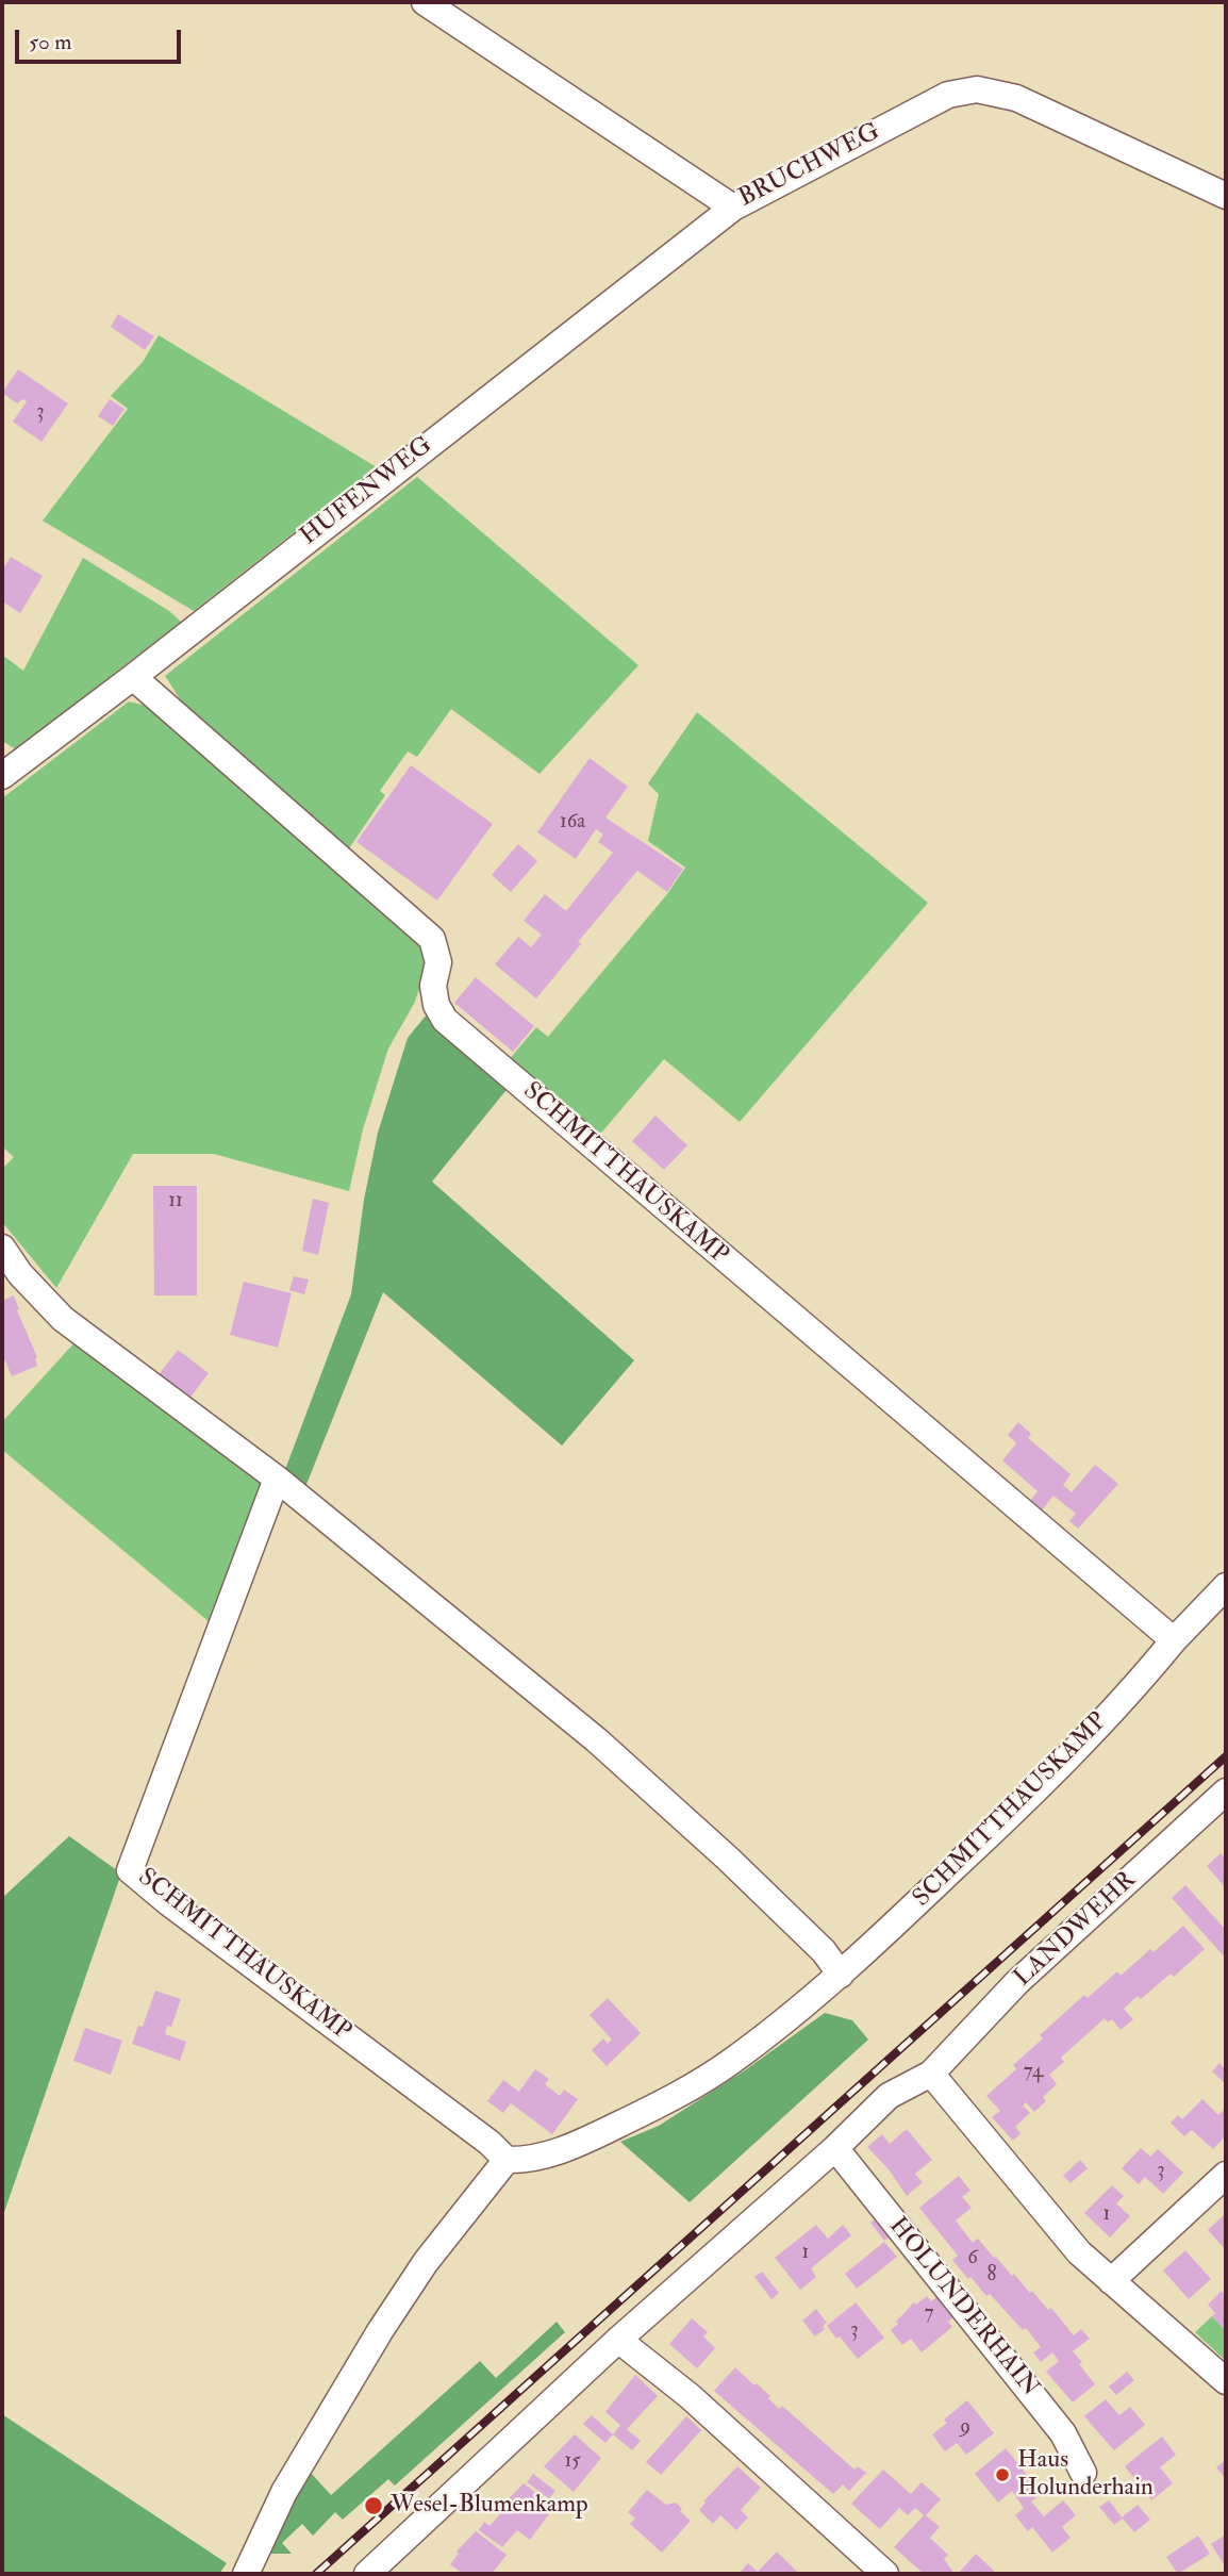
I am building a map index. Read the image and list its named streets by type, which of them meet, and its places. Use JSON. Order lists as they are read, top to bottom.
{
  "streets": {
    "street": [
      "BRUCHWEG",
      "HUFENWEG",
      "SCHMITTHAUSKAMP",
      "LANDWEHR",
      "HOLUNDERHAIN"
    ]
  },
  "crossings": [
    ["BRUCHWEG", "HUFENWEG"],
    ["HUFENWEG", "SCHMITTHAUSKAMP"]
  ],
  "places": ["Haus Holunderhain", "Wesel-Blumenkamp"],
  "house_numbers": [
    "3",
    "16a",
    "11",
    "74",
    "3",
    "1",
    "1",
    "6",
    "8",
    "7",
    "3",
    "9",
    "15"
  ],
  "scale_bar": "50 m"
}
